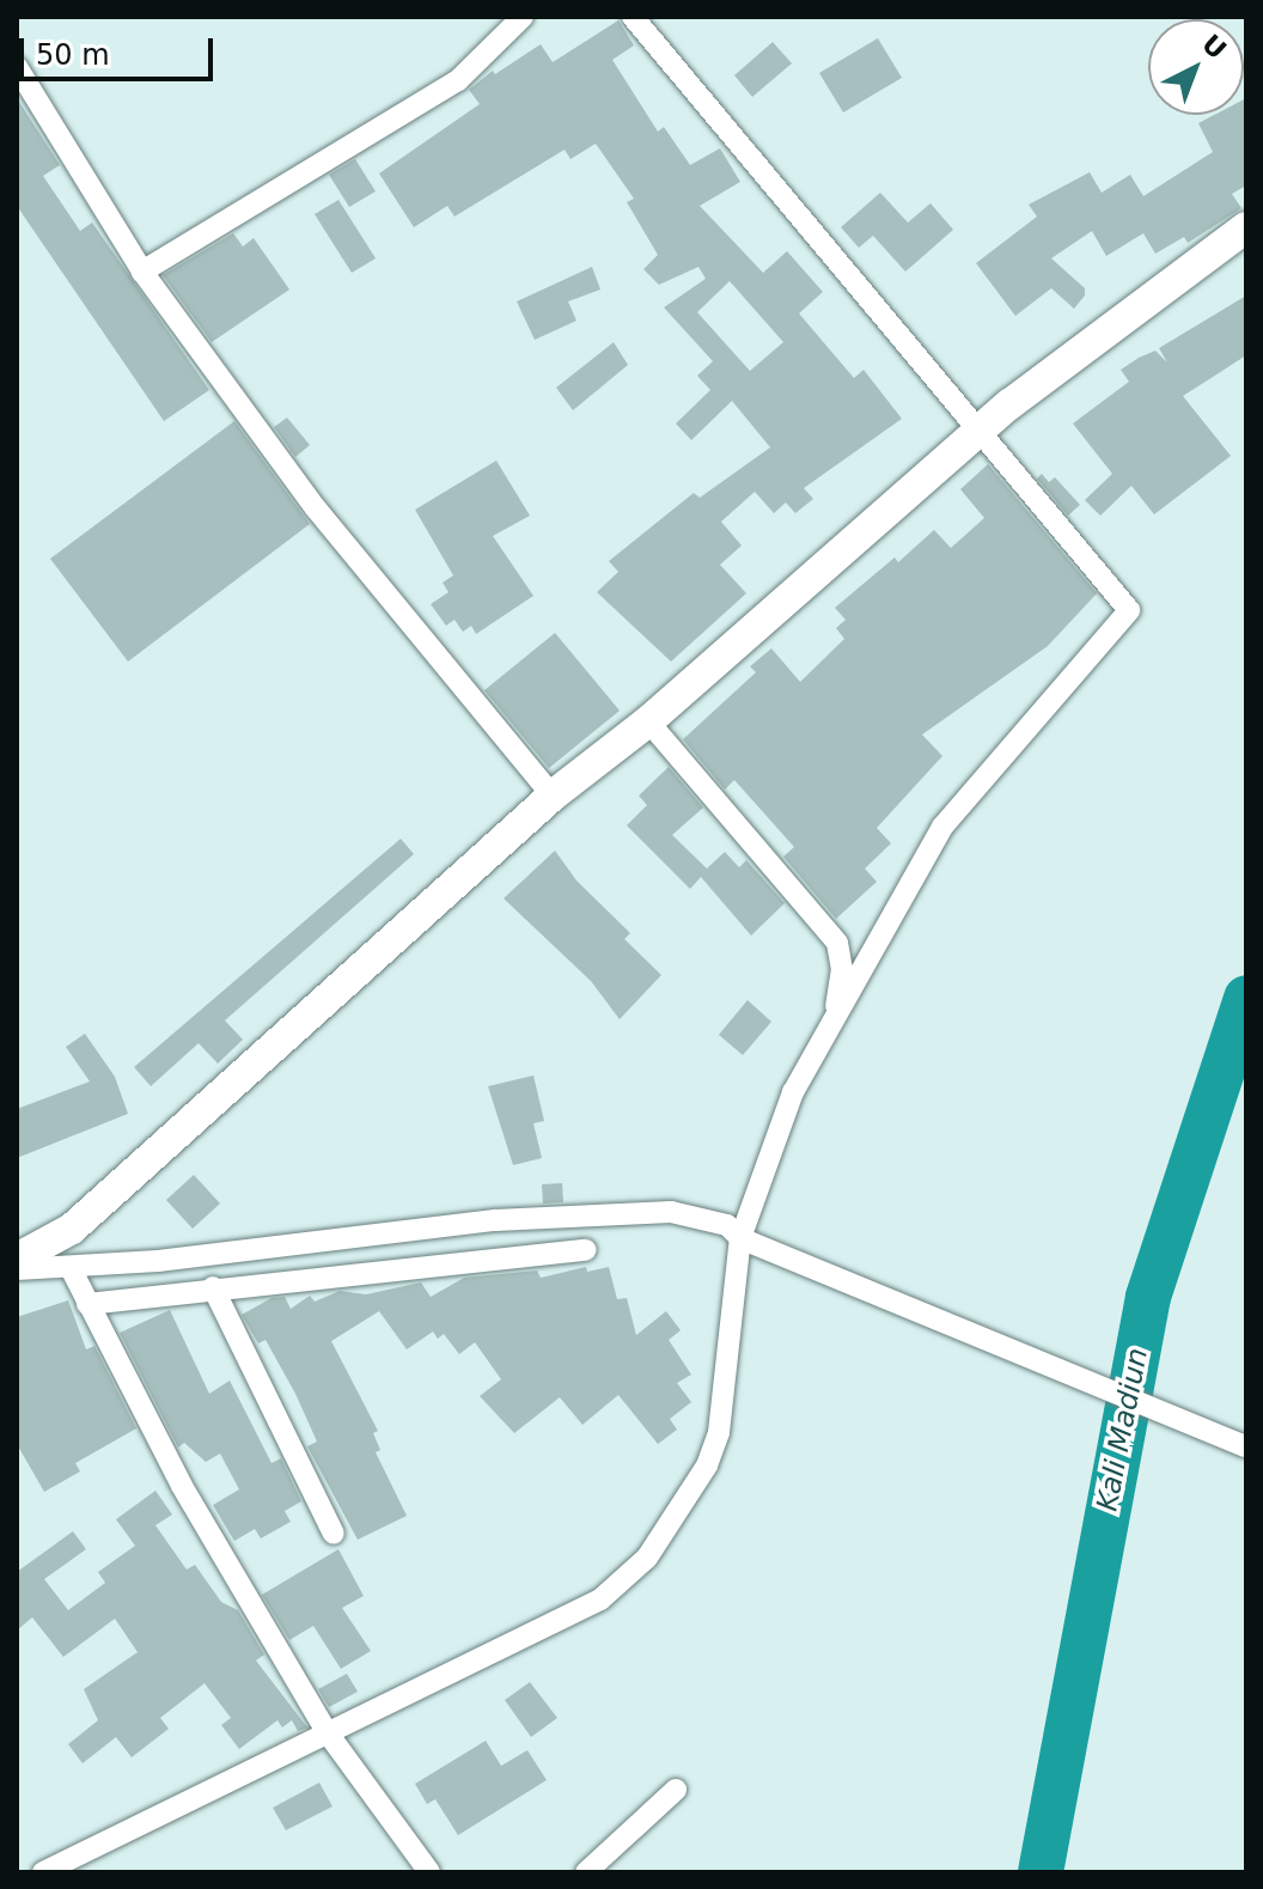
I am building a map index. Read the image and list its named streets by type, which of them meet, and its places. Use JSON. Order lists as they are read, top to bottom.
{
  "water": ["Kali Madiun"],
  "scale_bar": "50 m",
  "north": "top right"
}
